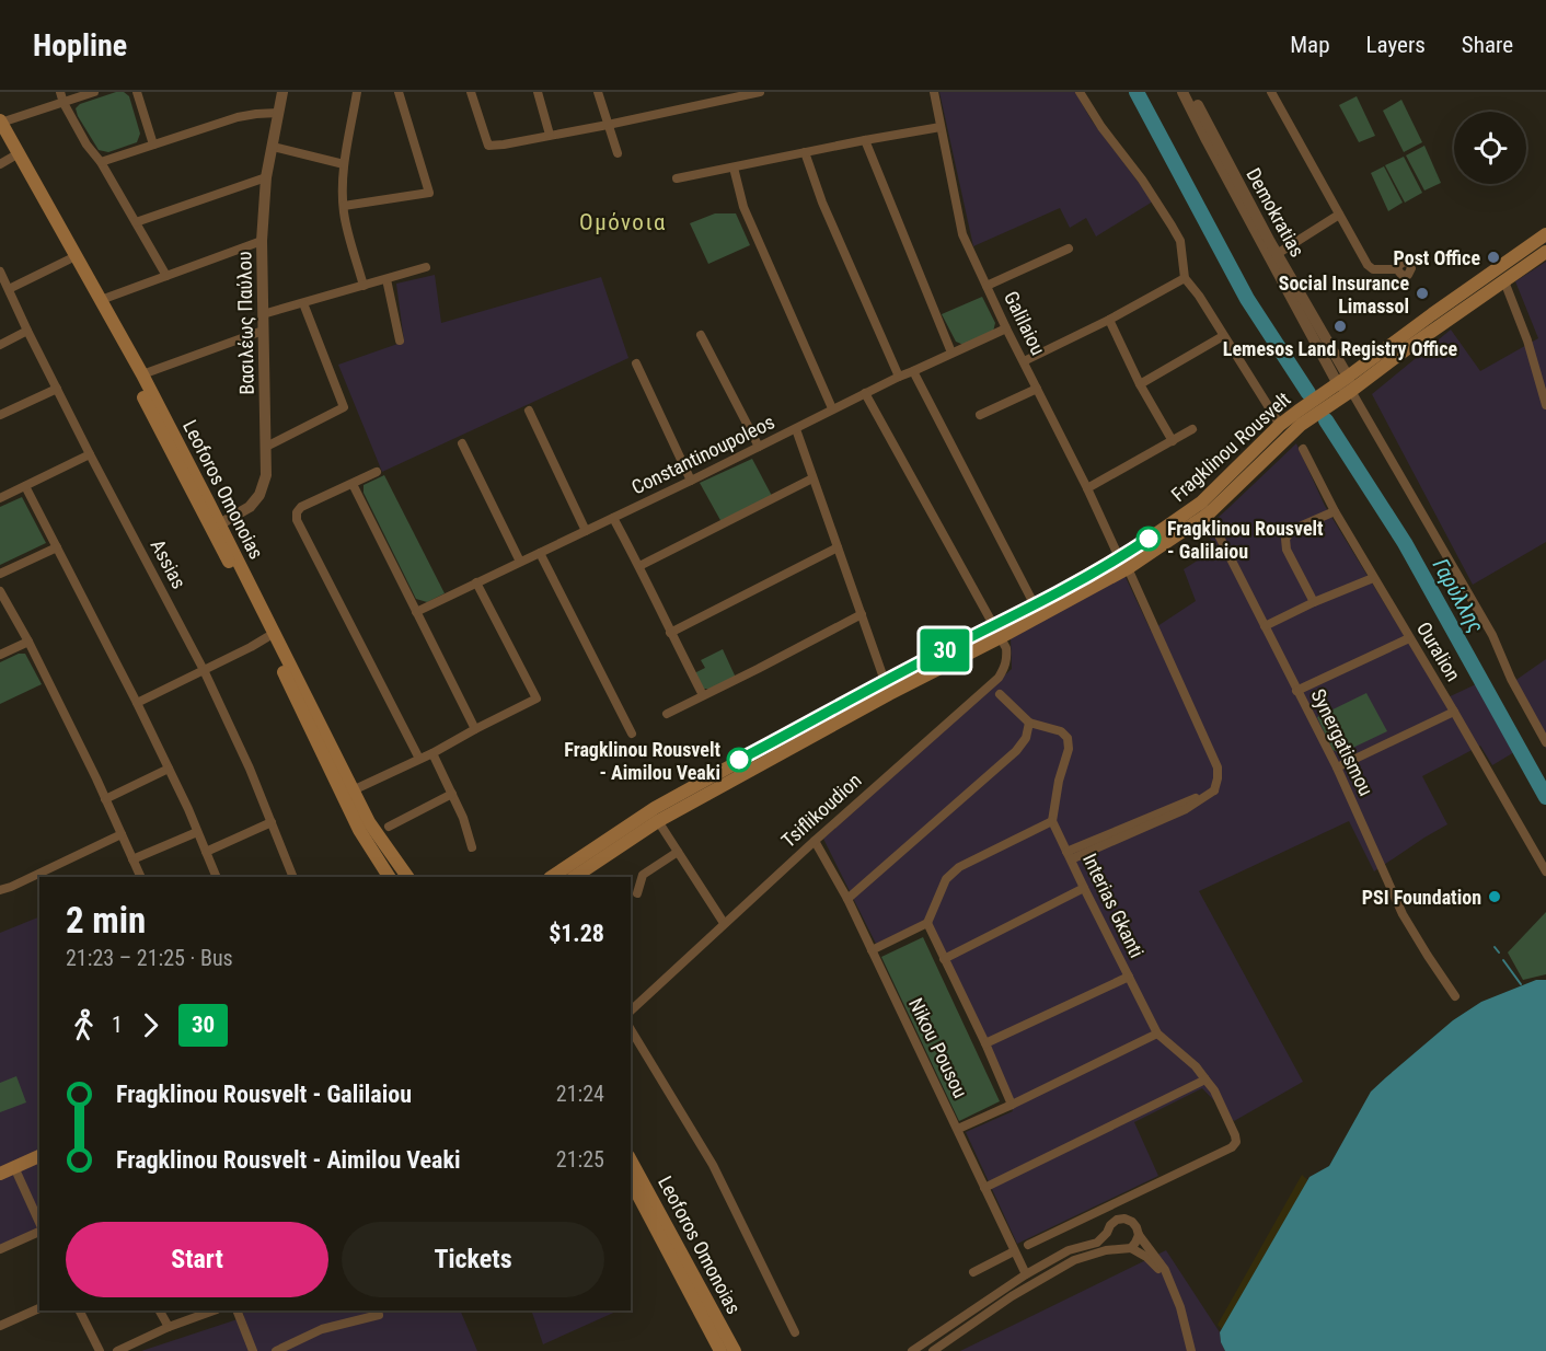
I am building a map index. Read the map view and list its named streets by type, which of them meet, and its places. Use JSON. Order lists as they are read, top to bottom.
{
  "streets": {
    "main road": ["Fragklinou Rousvelt", "Leoforos Omonoias"],
    "street": [
      "Demokratias",
      "Βασιλέως Παύλου",
      "Galilaiou",
      "Constantinoupoleos",
      "Assias",
      "Ouralion",
      "Synergatismou",
      "Tsiflikoudion",
      "Interias Gkanti",
      "Nikou Pousou"
    ]
  },
  "crossings": [
    ["Demokratias", "Fragklinou Rousvelt"],
    ["Βασιλέως Παύλου", "Leoforos Omonoias"],
    ["Galilaiou", "Fragklinou Rousvelt"],
    ["Galilaiou", "Constantinoupoleos"],
    ["Galilaiou", "Interias Gkanti"],
    ["Fragklinou Rousvelt", "Synergatismou"],
    ["Fragklinou Rousvelt", "Tsiflikoudion"],
    ["Tsiflikoudion", "Nikou Pousou"]
  ],
  "districts": ["Ομόνοια"],
  "water": ["Γαρύλλης"],
  "places": [
    "Post Office",
    "Social Insurance Limassol",
    "Lemesos Land Registry Office",
    "Fragklinou Rousvelt - Galilaiou",
    "Fragklinou Rousvelt - Aimilou Veaki",
    "PSI Foundation"
  ],
  "lines": ["bus line 30"],
  "page": {
    "header": "Hopline",
    "nav": ["Map", "Layers", "Share"],
    "on_map": "30",
    "heading": ["2 min", "21:23 – 21:25 · Bus", "$1.28"],
    "legs": ["1", "30"],
    "list": [
      {
        "name": "Fragklinou Rousvelt - Galilaiou",
        "value": "21:24"
      },
      {
        "name": "Fragklinou Rousvelt - Aimilou Veaki",
        "value": "21:25"
      }
    ],
    "buttons": ["Start", "Tickets"]
  }
}
